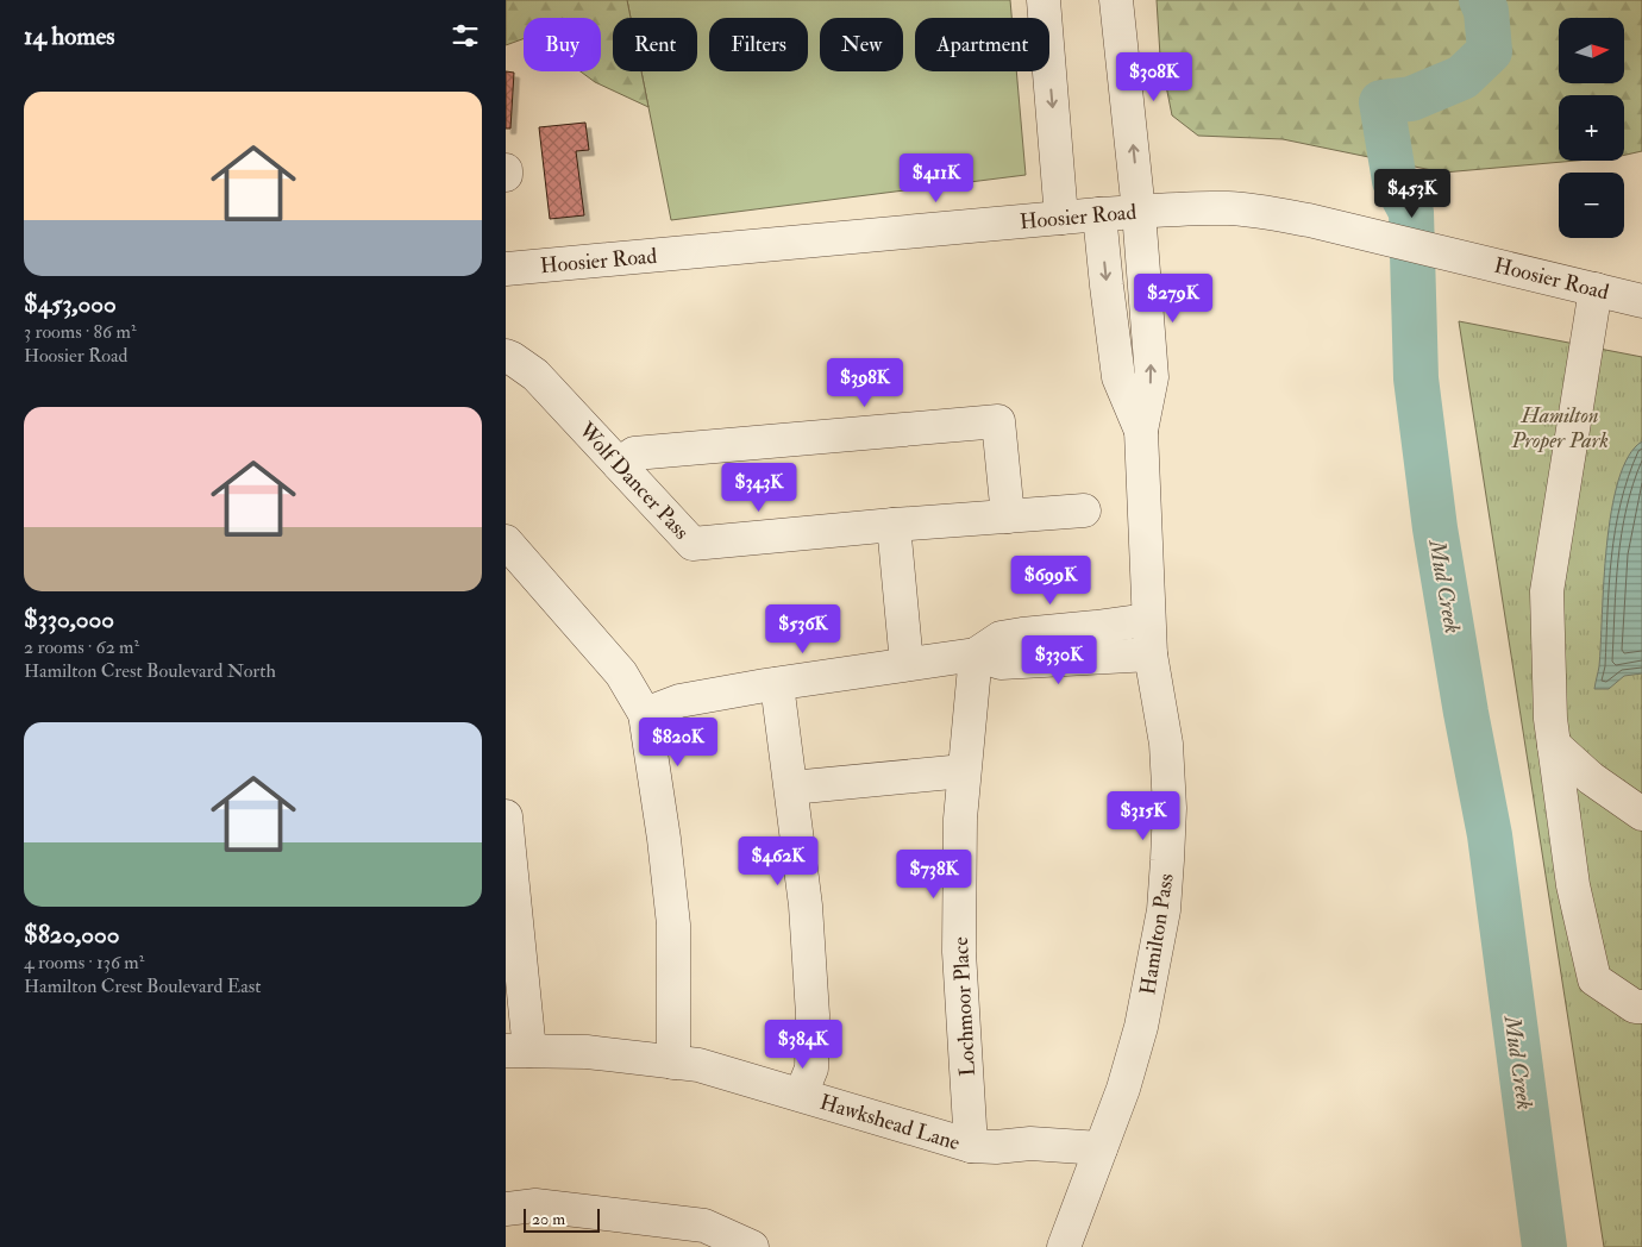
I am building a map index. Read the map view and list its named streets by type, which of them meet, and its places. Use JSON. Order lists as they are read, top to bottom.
{
  "streets": {
    "street": [
      "Hoosier Road",
      "Wolf Dancer Pass",
      "Hamilton Pass",
      "Lochmoor Place",
      "Hawkshead Lane"
    ]
  },
  "crossings": [
    ["Hoosier Road", "Hamilton Pass"],
    ["Hamilton Pass", "Hawkshead Lane"],
    ["Lochmoor Place", "Hawkshead Lane"]
  ],
  "water": ["Mud Creek"],
  "parks": ["Hamilton Proper Park"],
  "scale_bar": "20 m",
  "north": "right",
  "page": {
    "heading": "14 homes",
    "map_buttons": ["+", "−"],
    "chip": [
      "Buy",
      "Rent",
      "Filters",
      "New",
      "Apartment"
    ],
    "price": [
      "$308K",
      "$411K",
      "$453K",
      "$279K",
      "$398K",
      "$343K",
      "$699K",
      "$536K",
      "$330K",
      "$820K",
      "$315K",
      "$462K",
      "$738K",
      "$384K"
    ],
    "list": [
      {
        "name": "$453,000",
        "note": "3 rooms · 86 m² · Hoosier Road"
      },
      {
        "name": "$330,000",
        "note": "2 rooms · 62 m² · Hamilton Crest Boulevard North"
      },
      {
        "name": "$820,000",
        "note": "4 rooms · 136 m² · Hamilton Crest Boulevard East"
      }
    ],
    "scale": "20 m"
  }
}
